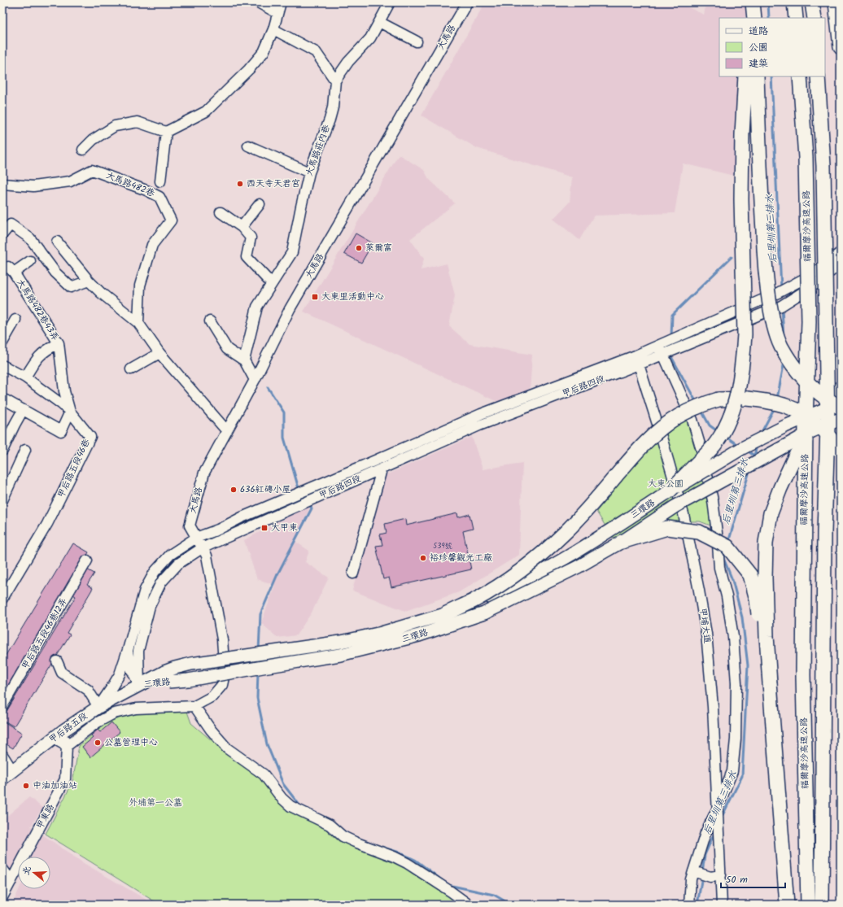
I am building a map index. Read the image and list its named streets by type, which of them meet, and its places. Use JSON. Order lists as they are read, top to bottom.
{
  "streets": {
    "highway": ["福爾摩沙高速公路"],
    "main road": ["三環路", "甲后路五段"],
    "street": [
      "大馬路",
      "大馬路莊內巷",
      "大馬路482巷",
      "大馬路482巷43弄",
      "甲后路四段",
      "甲后路五段46巷",
      "甲埔大道",
      "甲后路五段46巷12弄",
      "甲東路"
    ]
  },
  "crossings": [
    ["大馬路", "甲后路四段"],
    ["甲后路四段", "三環路"],
    ["甲后路四段", "甲埔大道"],
    ["甲后路四段", "甲后路五段"],
    ["三環路", "甲后路五段"],
    ["甲后路五段", "甲東路"]
  ],
  "water": ["后里圳第三排水"],
  "parks": ["大東公園", "外埔第一公墓"],
  "places": {
    "other": [
      "西天寺天君宮",
      "萊爾富",
      "636紅磚小屋",
      "裕珍馨觀光工廠",
      "公墓管理中心",
      "中油加油站"
    ],
    "transit": ["大東里活動中心", "大甲東"]
  },
  "house_numbers": ["539號"],
  "legend": ["道路", "公園", "建築"],
  "scale_bar": "50 m",
  "north": "left"
}
